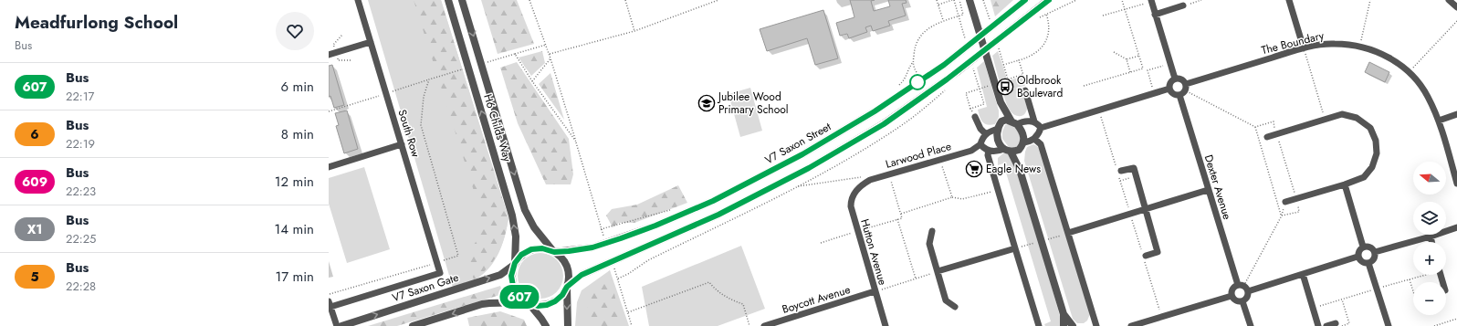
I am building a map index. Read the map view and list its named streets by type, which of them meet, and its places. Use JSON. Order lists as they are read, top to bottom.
{
  "streets": {
    "street": [
      "The Boundary",
      "H6 Childs Way",
      "South Row",
      "V7 Saxon Street",
      "Larwood Place",
      "Dexter Avenue",
      "Hutton Avenue",
      "V7 Saxon Gate",
      "Boycott Avenue"
    ]
  },
  "crossings": [
    ["The Boundary", "Dexter Avenue"],
    ["H6 Childs Way", "V7 Saxon Street"],
    ["H6 Childs Way", "V7 Saxon Gate"],
    ["V7 Saxon Street", "V7 Saxon Gate"],
    ["Larwood Place", "Hutton Avenue"],
    ["Hutton Avenue", "Boycott Avenue"]
  ],
  "places": {
    "bus stop": ["Oldbrook Boulevard"],
    "school or university": ["Jubilee Wood Primary School"],
    "supermarket": ["Eagle News"]
  },
  "lines": ["bus line 607"],
  "north": "left",
  "page": {
    "heading": ["Meadfurlong School", "Bus"],
    "on_map": "607",
    "list": [
      {
        "mark": "607",
        "name": "Bus",
        "note": "22:17",
        "value": "6 min"
      },
      {
        "mark": "6",
        "name": "Bus",
        "note": "22:19",
        "value": "8 min"
      },
      {
        "mark": "609",
        "name": "Bus",
        "note": "22:23",
        "value": "12 min"
      },
      {
        "mark": "X1",
        "name": "Bus",
        "note": "22:25",
        "value": "14 min"
      },
      {
        "mark": "5",
        "name": "Bus",
        "note": "22:28",
        "value": "17 min"
      }
    ],
    "map_buttons": ["+", "−"]
  }
}
